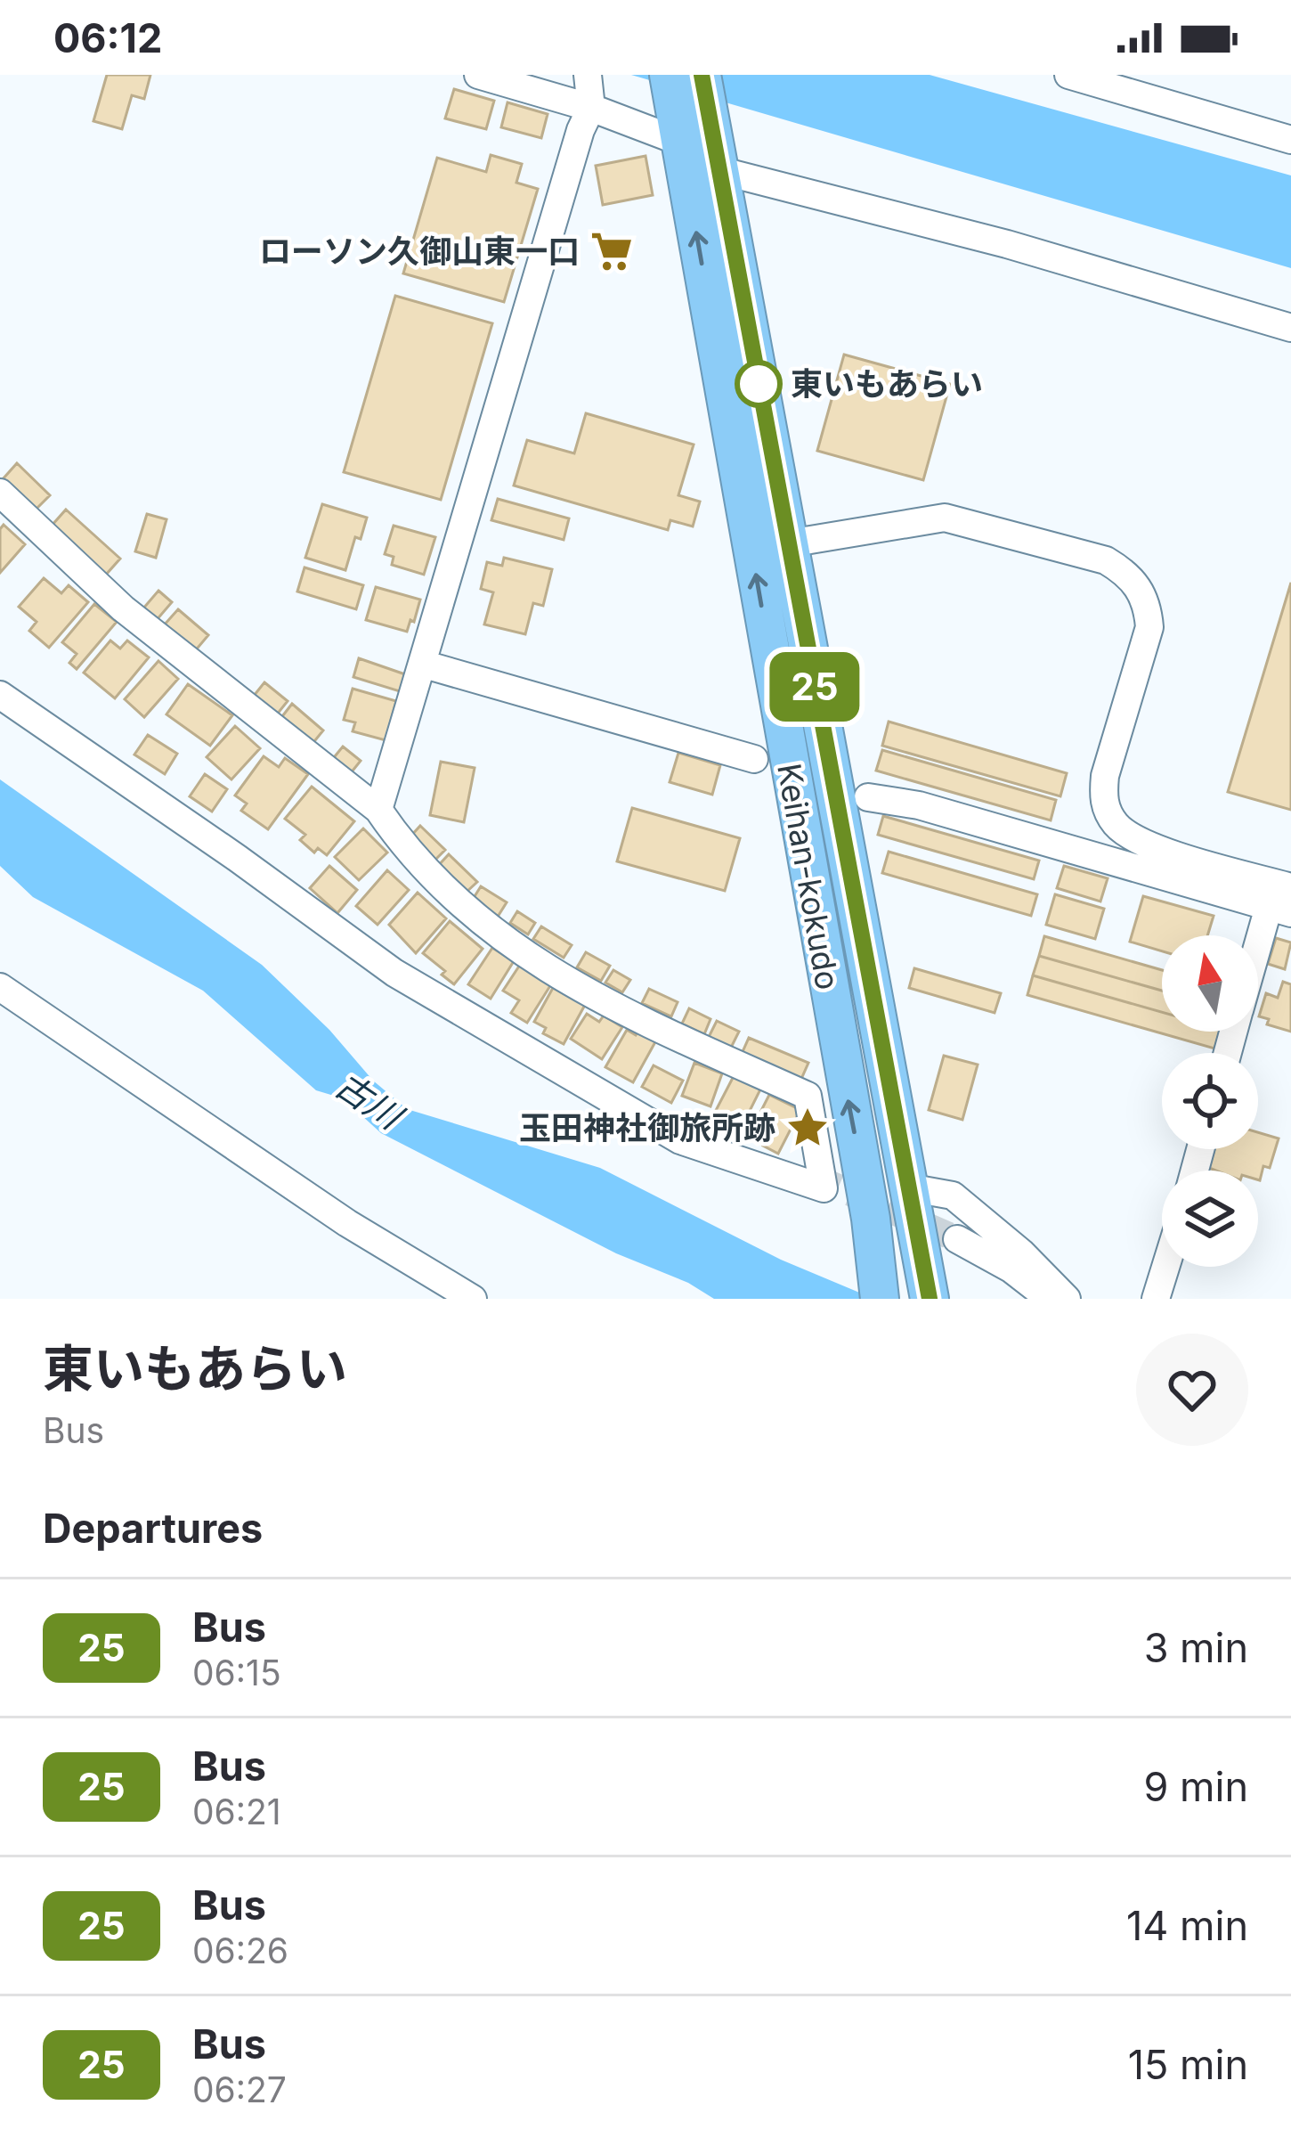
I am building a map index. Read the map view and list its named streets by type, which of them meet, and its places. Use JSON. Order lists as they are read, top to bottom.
{
  "streets": {
    "highway": ["Keihan-kokudo"]
  },
  "water": ["古川"],
  "places": {
    "supermarket": ["ローソン久御山東一口"],
    "other": ["東いもあらい"],
    "place": ["玉田神社御旅所跡"]
  },
  "lines": ["bus line 25"],
  "north": "top",
  "page": {
    "status": "06:12",
    "on_map": "25",
    "heading": [
      ["東いもあらい", "Bus"],
      "Departures"
    ],
    "list": [
      {
        "mark": "25",
        "name": "Bus",
        "note": "06:15",
        "value": "3 min"
      },
      {
        "mark": "25",
        "name": "Bus",
        "note": "06:21",
        "value": "9 min"
      },
      {
        "mark": "25",
        "name": "Bus",
        "note": "06:26",
        "value": "14 min"
      },
      {
        "mark": "25",
        "name": "Bus",
        "note": "06:27",
        "value": "15 min"
      }
    ]
  }
}
